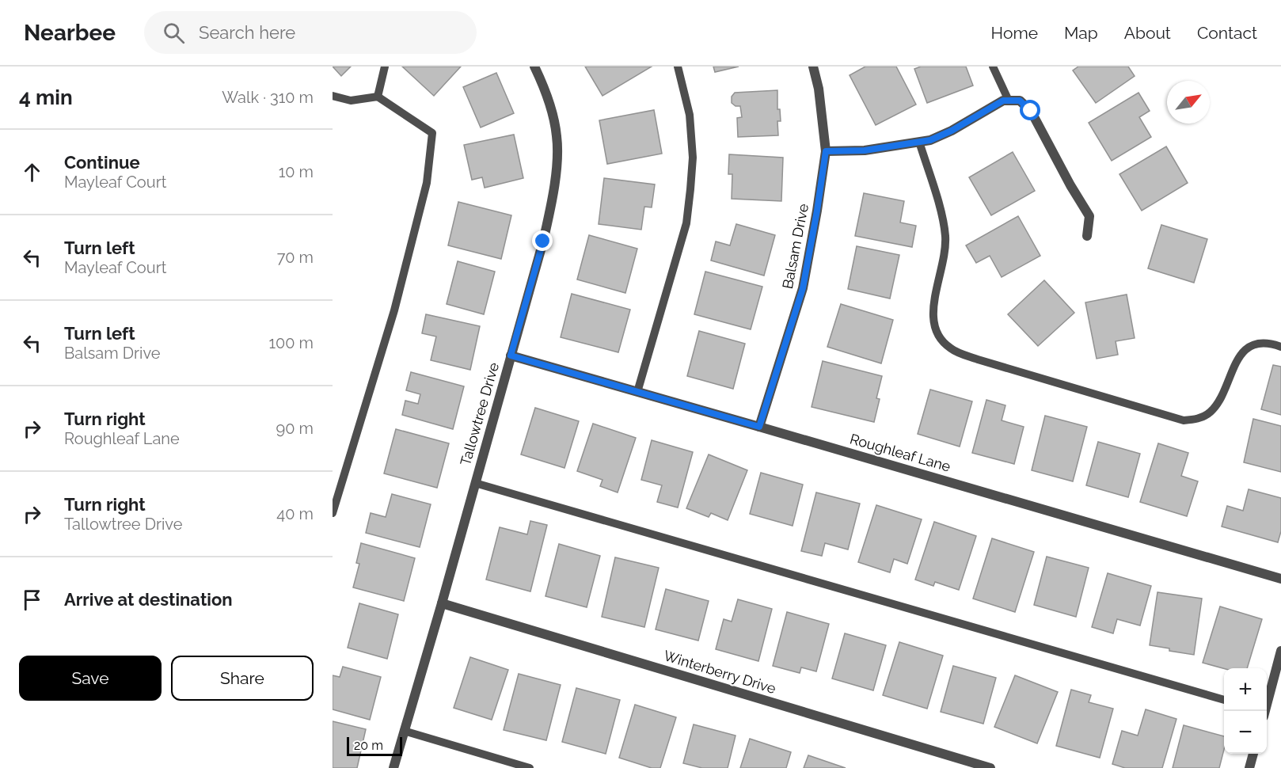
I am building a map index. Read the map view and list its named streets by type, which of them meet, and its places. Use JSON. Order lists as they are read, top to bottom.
{
  "streets": {
    "street": [
      "Balsam Drive",
      "Tallowtree Drive",
      "Roughleaf Lane",
      "Winterberry Drive"
    ]
  },
  "crossings": [
    ["Balsam Drive", "Roughleaf Lane"],
    ["Tallowtree Drive", "Roughleaf Lane"],
    ["Tallowtree Drive", "Winterberry Drive"]
  ],
  "scale_bar": "20 m",
  "north": "top right",
  "page": {
    "header": "Nearbee",
    "search": "Search here",
    "nav": [
      "Home",
      "Map",
      "About",
      "Contact"
    ],
    "heading": ["4 min", "Walk · 310 m"],
    "list": [
      ["Continue", "Mayleaf Court", "10 m"],
      ["Turn left", "Mayleaf Court", "70 m"],
      ["Turn left", "Balsam Drive", "100 m"],
      ["Turn right", "Roughleaf Lane", "90 m"],
      ["Turn right", "Tallowtree Drive", "40 m"],
      "Arrive at destination"
    ],
    "buttons": ["Save", "Share"],
    "map_buttons": ["+", "−"],
    "scale": "20 m"
  }
}
